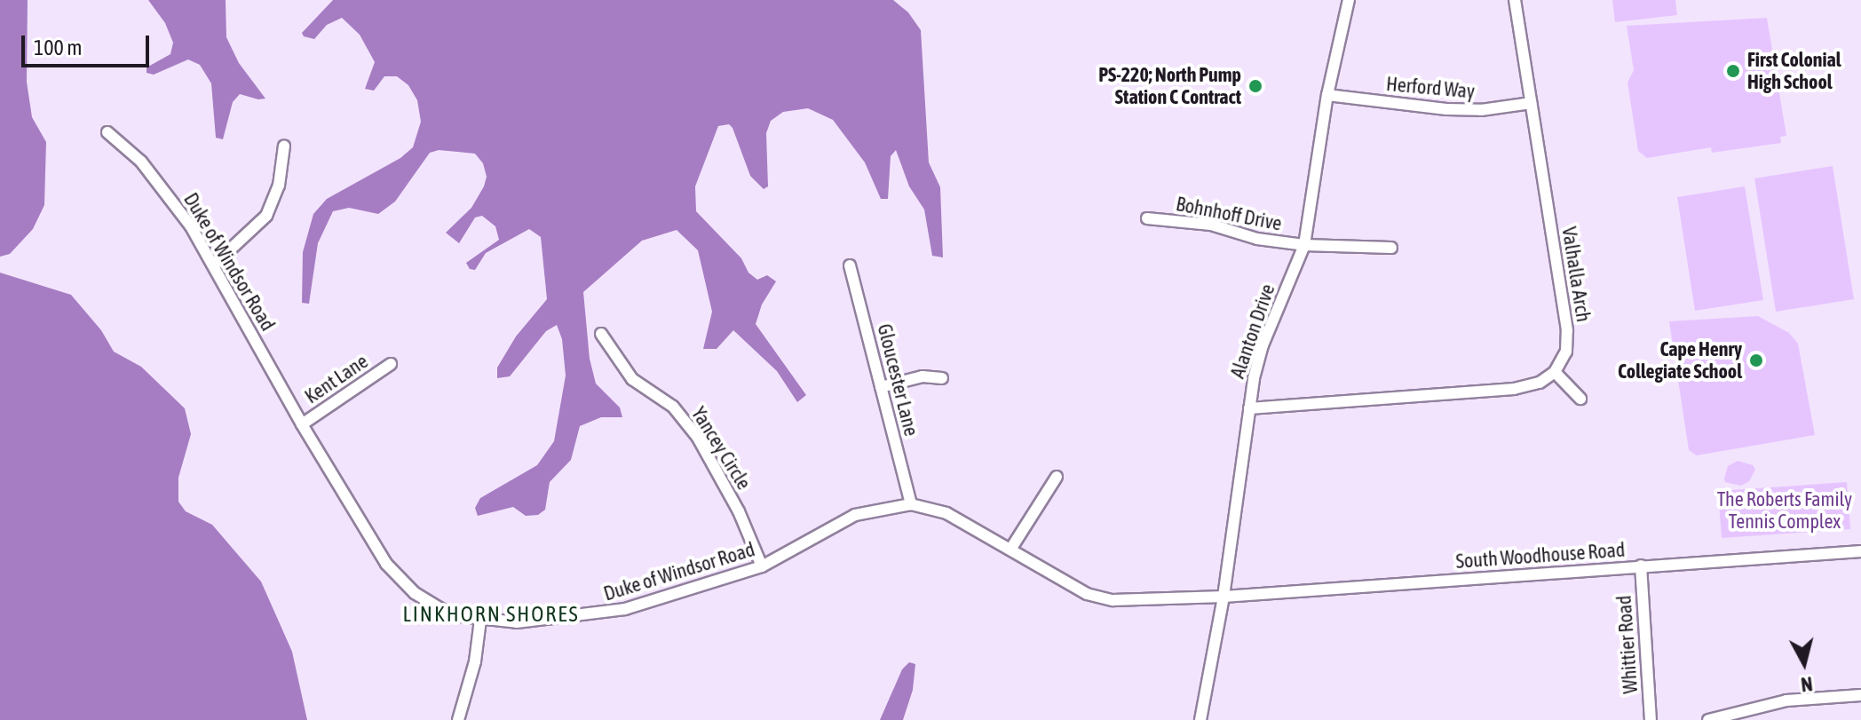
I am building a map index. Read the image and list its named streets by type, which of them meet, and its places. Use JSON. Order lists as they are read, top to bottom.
{
  "streets": {
    "street": [
      "Herford Way",
      "Bohnhoff Drive",
      "Duke of Windsor Road",
      "Valhalla Arch",
      "Alanton Drive",
      "Kent Lane",
      "Gloucester Lane",
      "Yancey Circle",
      "South Woodhouse Road",
      "Whittier Road"
    ]
  },
  "crossings": [
    ["Herford Way", "Valhalla Arch"],
    ["Herford Way", "Alanton Drive"],
    ["Bohnhoff Drive", "Alanton Drive"],
    ["Duke of Windsor Road", "Alanton Drive"],
    ["Duke of Windsor Road", "Kent Lane"],
    ["Duke of Windsor Road", "Gloucester Lane"],
    ["Duke of Windsor Road", "Yancey Circle"],
    ["Duke of Windsor Road", "South Woodhouse Road"],
    ["Alanton Drive", "South Woodhouse Road"],
    ["South Woodhouse Road", "Whittier Road"]
  ],
  "districts": ["LINKHORN SHORES"],
  "parks": ["The Roberts Family Tennis Complex"],
  "places": ["First Colonial High School", "PS-220; North Pump Station C Contract", "Cape Henry Collegiate School"],
  "scale_bar": "100 m",
  "north": "bottom"
}
